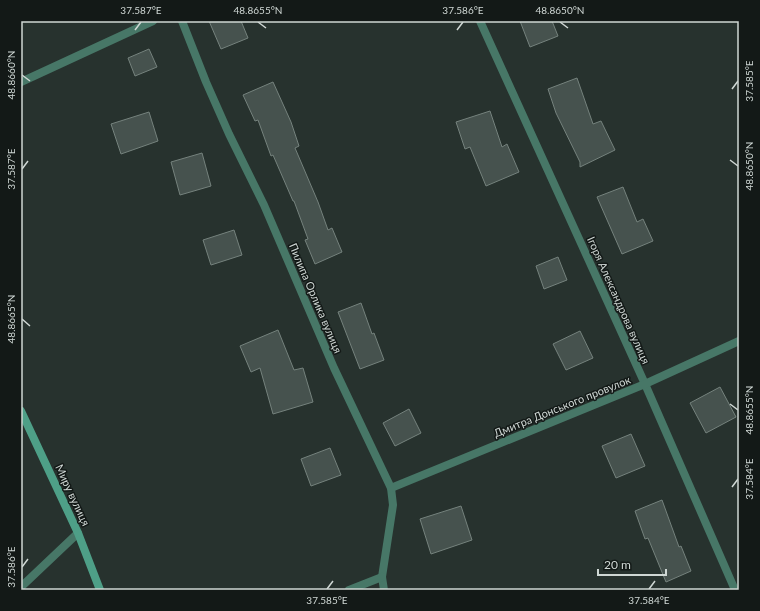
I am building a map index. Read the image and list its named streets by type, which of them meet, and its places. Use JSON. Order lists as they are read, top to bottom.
{
  "streets": {
    "street": [
      "Пилипа Орлика вулиця",
      "Ігоря Александрова вулиця",
      "Дмитра Донського провулок",
      "Миру вулиця"
    ]
  },
  "crossings": [
    ["Пилипа Орлика вулиця", "Дмитра Донського провулок"],
    ["Ігоря Александрова вулиця", "Дмитра Донського провулок"]
  ],
  "scale_bar": "20 m",
  "coordinates": [
    "37.587°E",
    "48.8655°N",
    "37.586°E",
    "48.8650°N",
    "48.8660°N",
    "37.585°E",
    "48.8665°N",
    "37.584°E"
  ]
}
